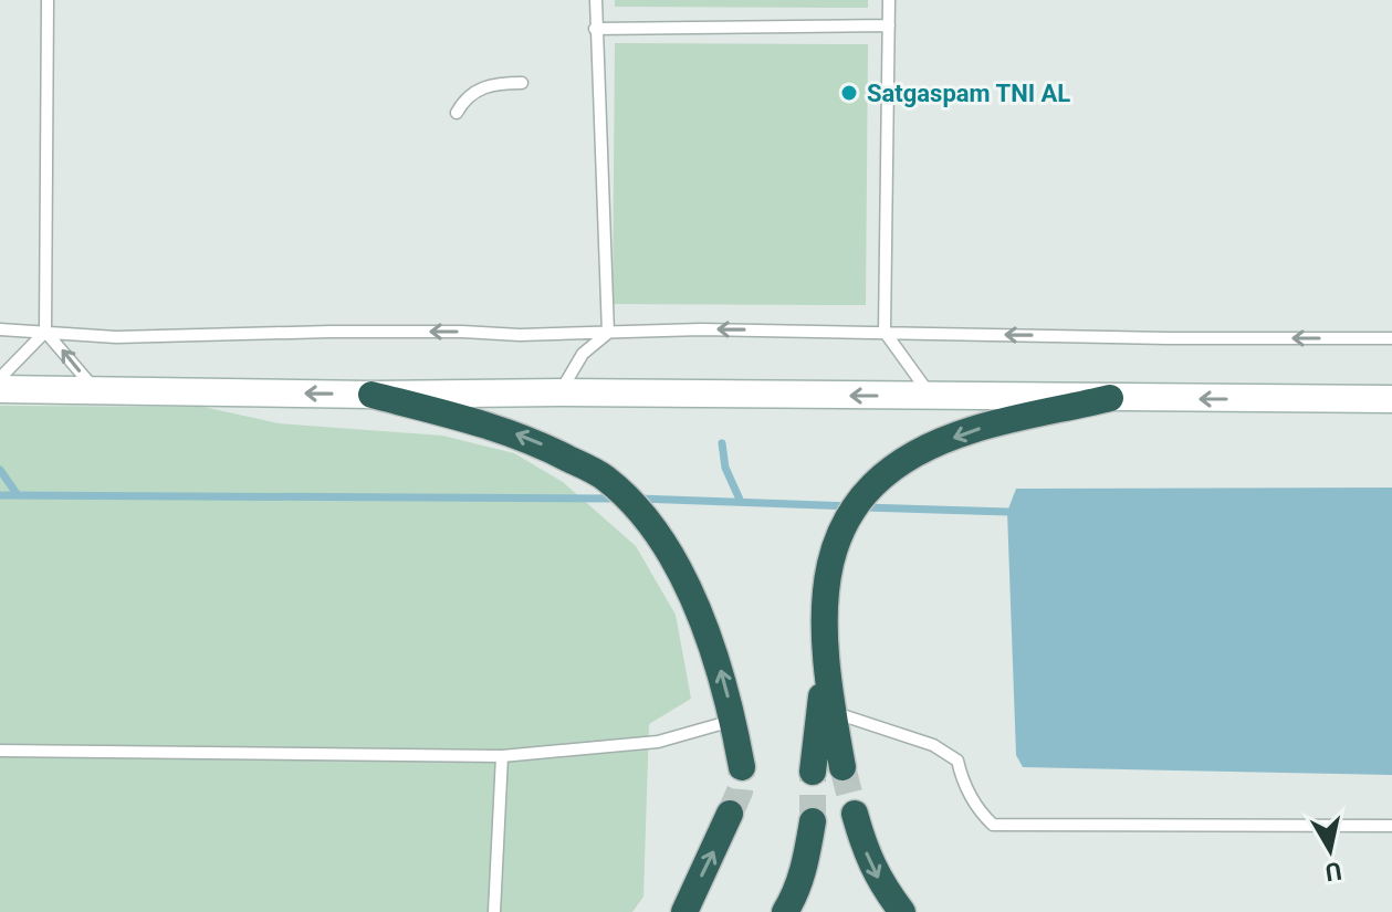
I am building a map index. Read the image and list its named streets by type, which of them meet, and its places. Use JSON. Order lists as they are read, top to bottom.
{
  "places": ["Satgaspam TNI AL"],
  "north": "bottom"
}
